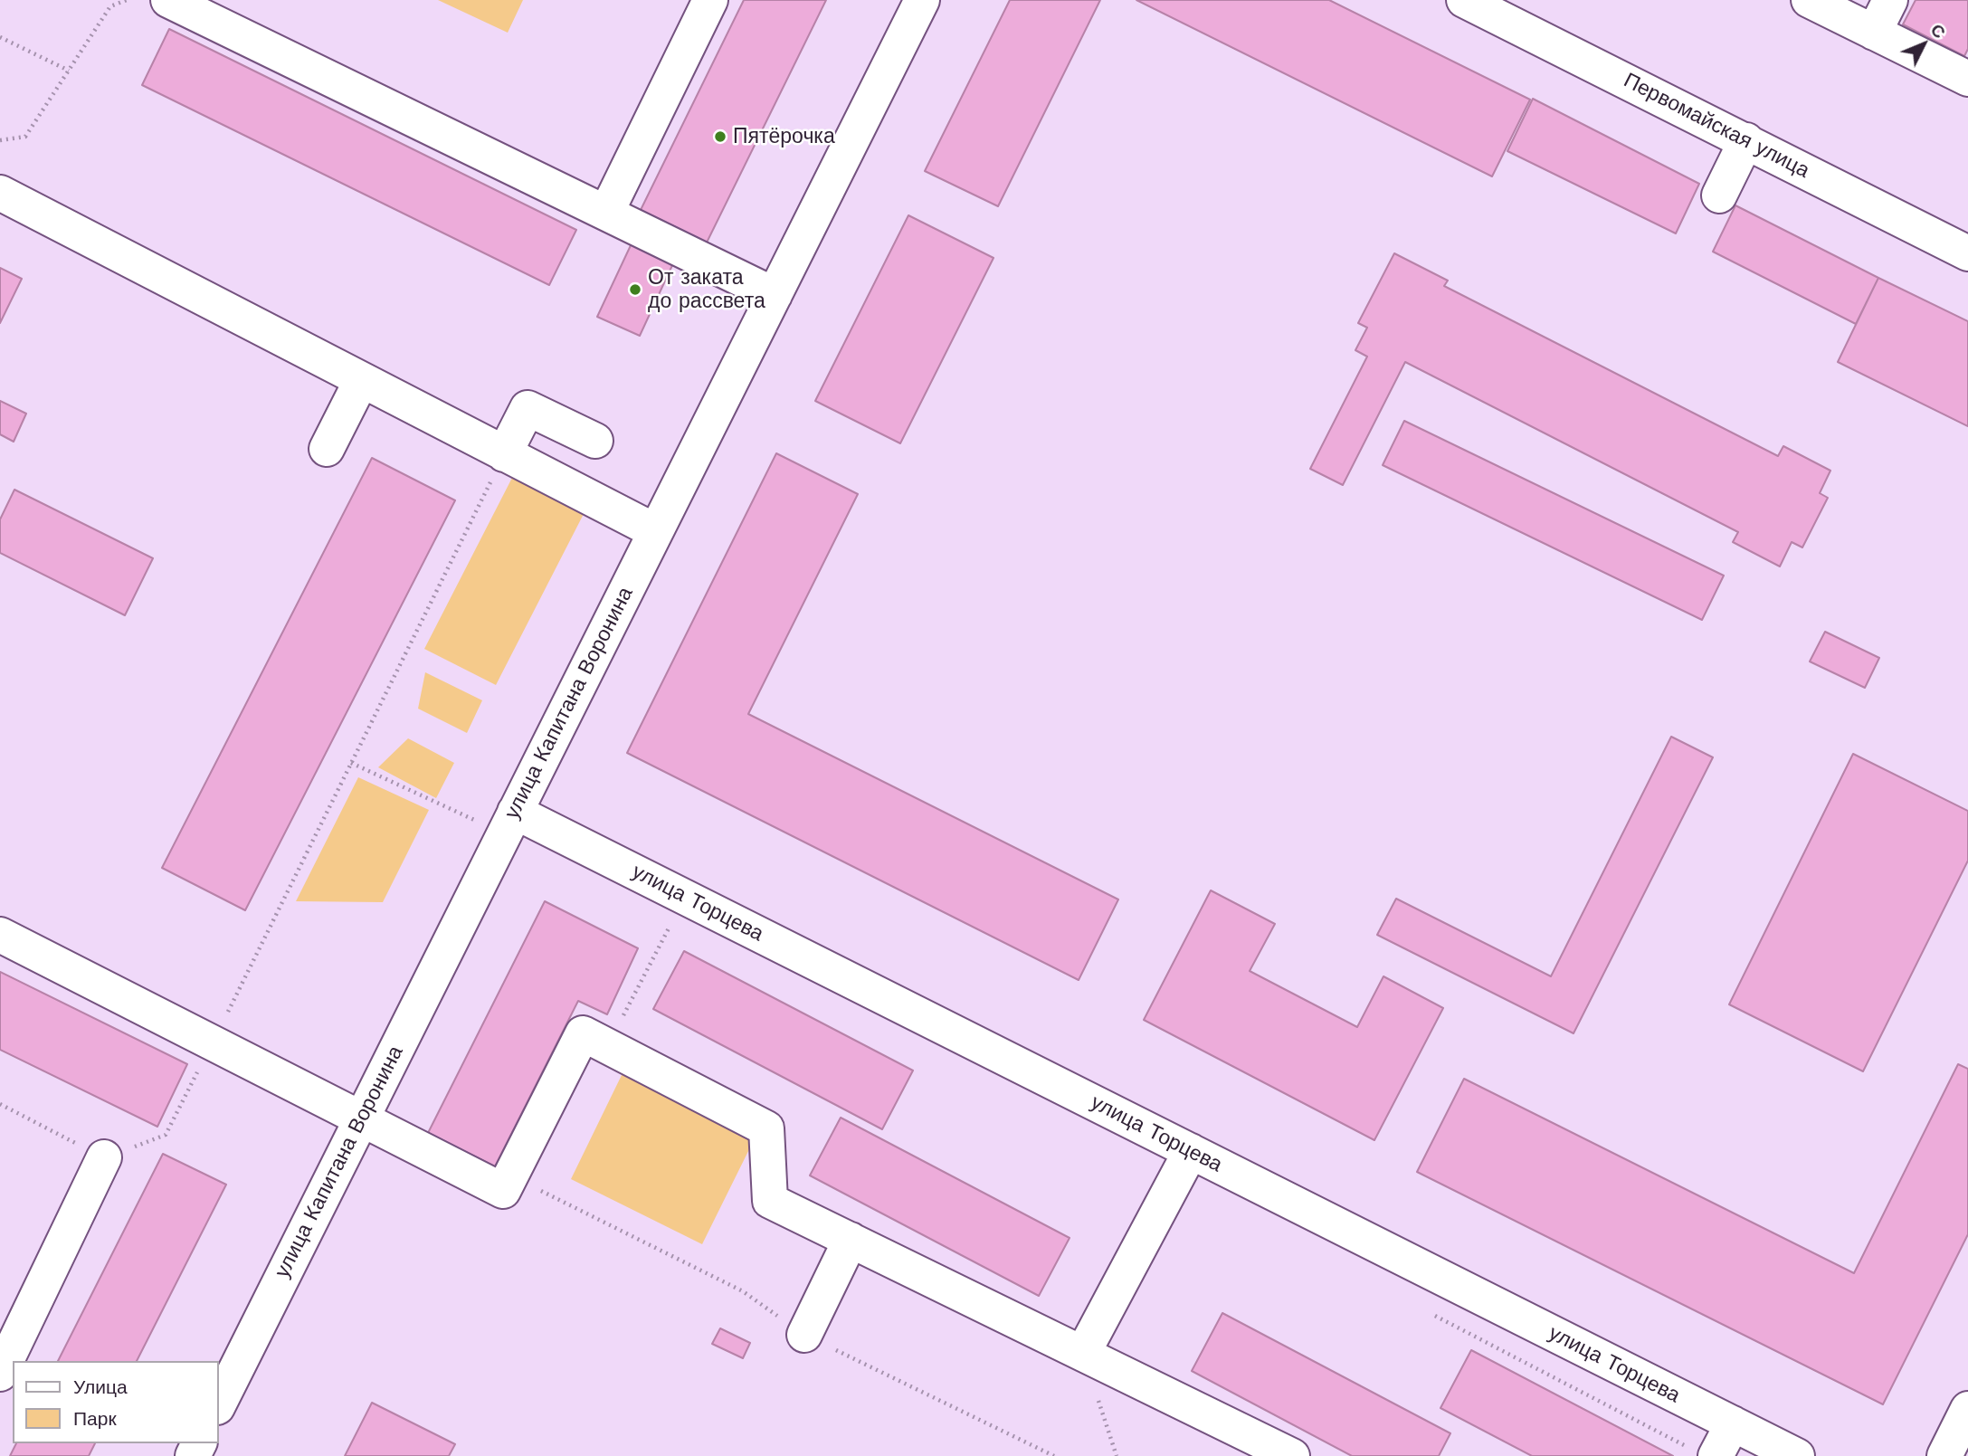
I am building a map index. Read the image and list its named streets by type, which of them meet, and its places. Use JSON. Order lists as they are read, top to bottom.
{
  "streets": {
    "street": ["Первомайская улица", "улица Капитана Воронина", "улица Торцева"]
  },
  "crossings": [
    ["улица Капитана Воронина", "улица Торцева"]
  ],
  "places": ["Пятёрочка", "От заката до рассвета"],
  "legend": ["Улица", "Парк"],
  "north": "top right"
}
